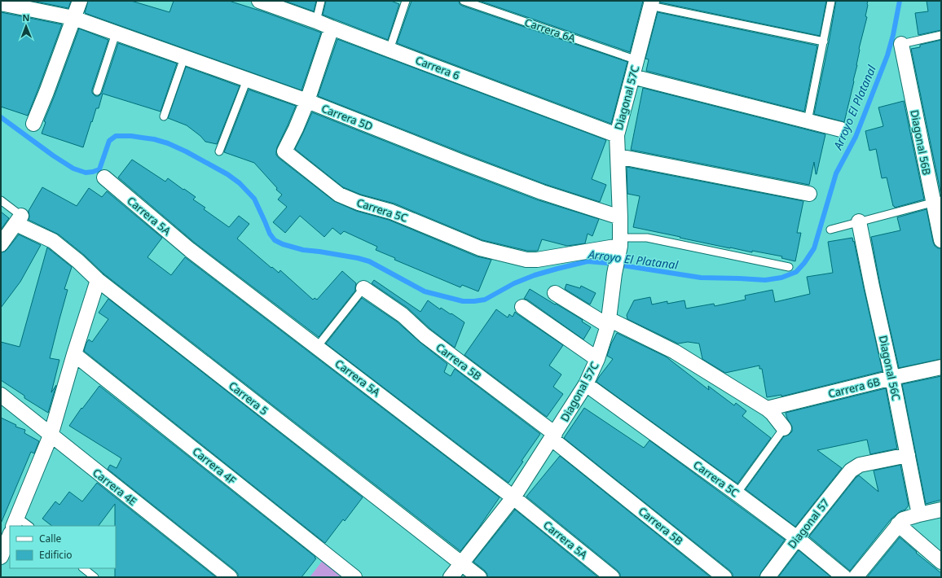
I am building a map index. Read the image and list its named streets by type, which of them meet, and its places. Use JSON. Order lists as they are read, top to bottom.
{
  "streets": {
    "street": [
      "Carrera 6",
      "Diagonal 57C",
      "Carrera 5D",
      "Diagonal 56B",
      "Carrera 5C",
      "Carrera 5A",
      "Carrera 5B",
      "Diagonal 56C",
      "Carrera 6B",
      "Carrera 5",
      "Carrera 4F",
      "Carrera 4E",
      "Diagonal 57"
    ],
    "lane": ["Carrera 6A"]
  },
  "crossings": [
    ["Carrera 6A", "Diagonal 57C"],
    ["Carrera 6", "Diagonal 57C"],
    ["Carrera 6", "Carrera 5C"],
    ["Diagonal 57C", "Carrera 5D"],
    ["Diagonal 57C", "Carrera 5C"],
    ["Diagonal 57C", "Carrera 5A"],
    ["Diagonal 57C", "Carrera 5B"],
    ["Diagonal 57C", "Carrera 5"],
    ["Carrera 5D", "Carrera 5C"],
    ["Carrera 5C", "Diagonal 57"],
    ["Diagonal 56C", "Carrera 6B"],
    ["Diagonal 56C", "Diagonal 57"]
  ],
  "water": ["Arroyo El Platanal"],
  "legend": ["Calle", "Edificio"],
  "north": "top"
}
